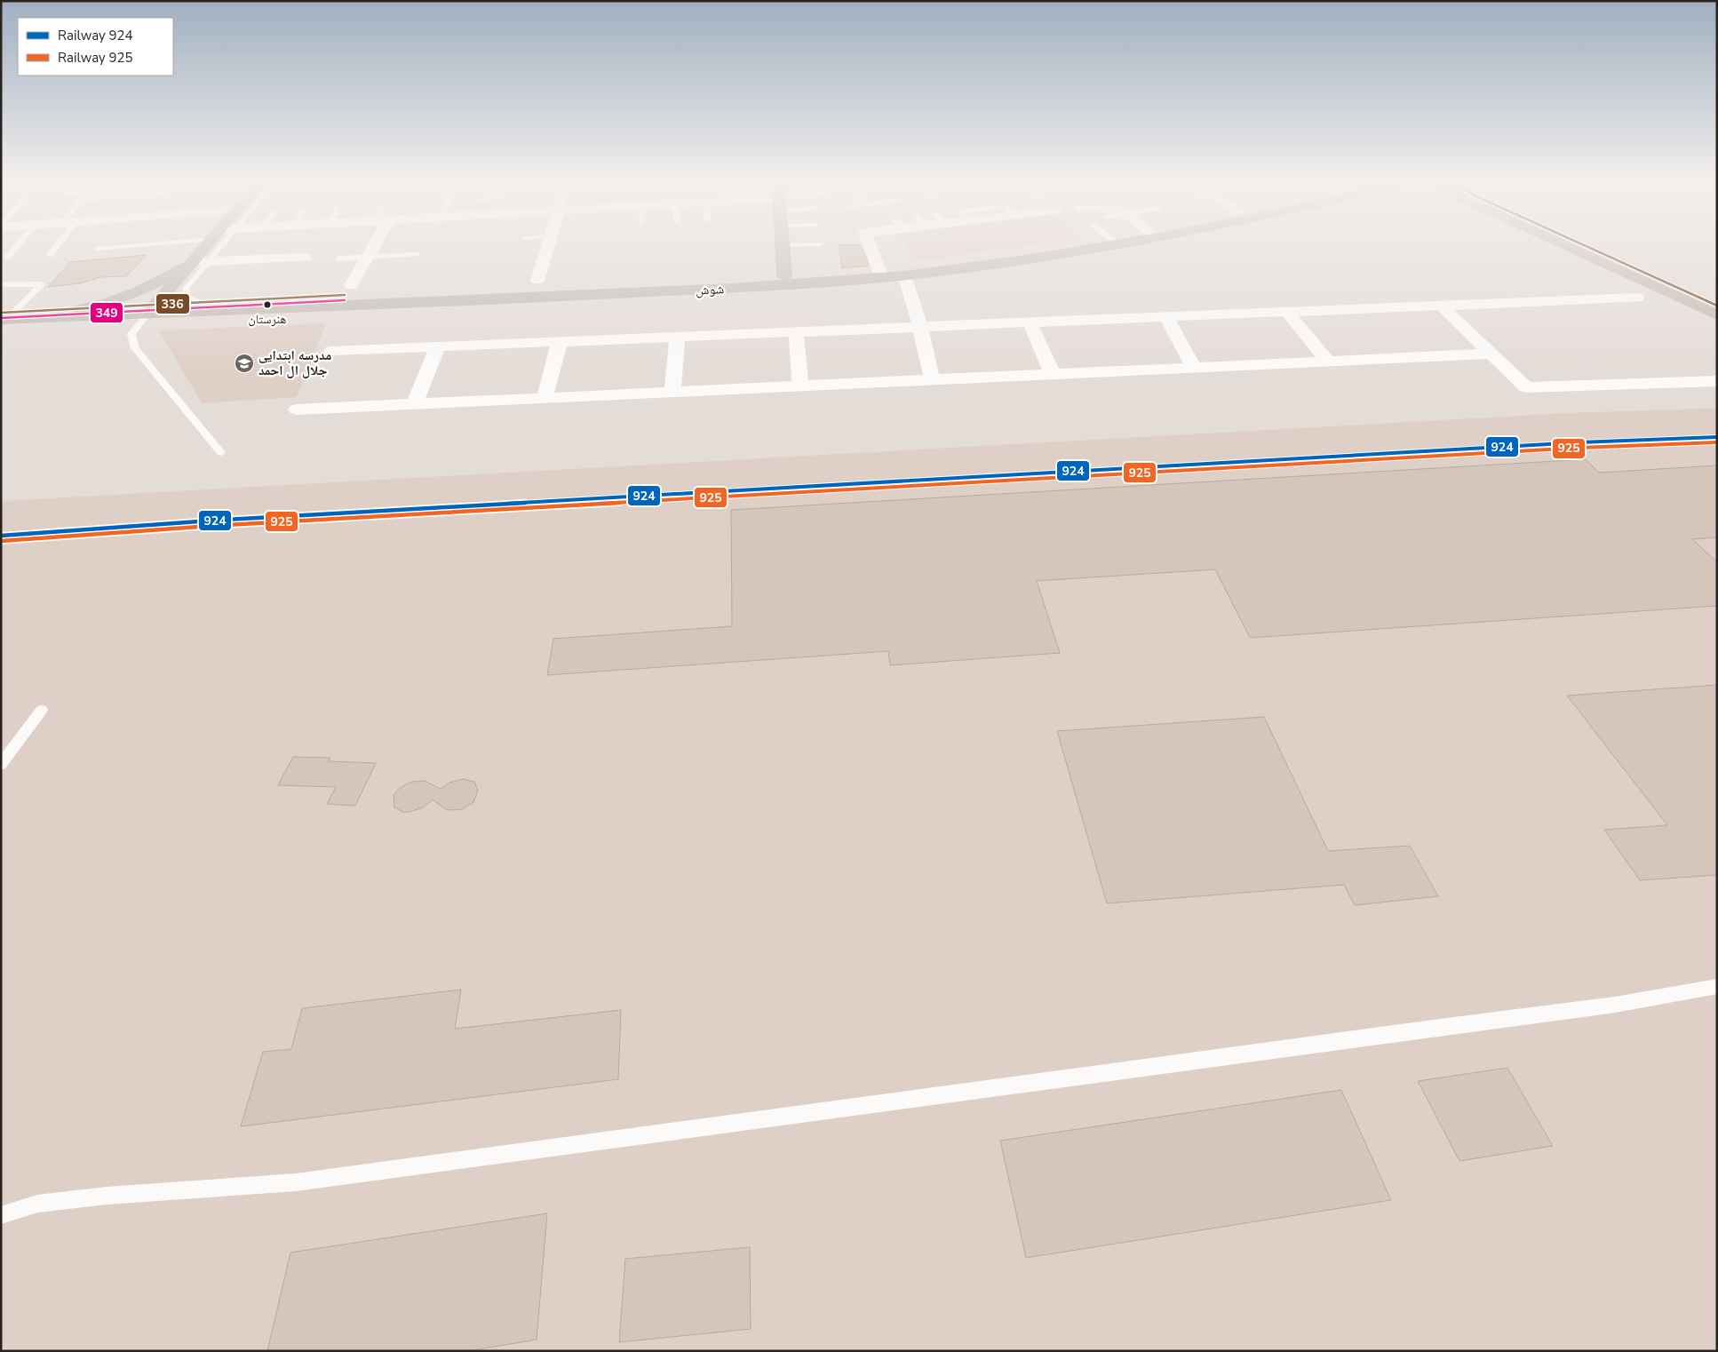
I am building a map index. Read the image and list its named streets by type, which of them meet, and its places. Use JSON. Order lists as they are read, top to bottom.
{
  "streets": {
    "main road": ["شوش"]
  },
  "places": {
    "other": ["هنرستان"],
    "school or university": ["مدرسه ابتدایی جلال ال احمد"]
  },
  "lines": [
    "transit line 336",
    "transit line 349",
    "rail line 924",
    "rail line 925"
  ],
  "legend": ["Railway 924", "Railway 925"]
}
